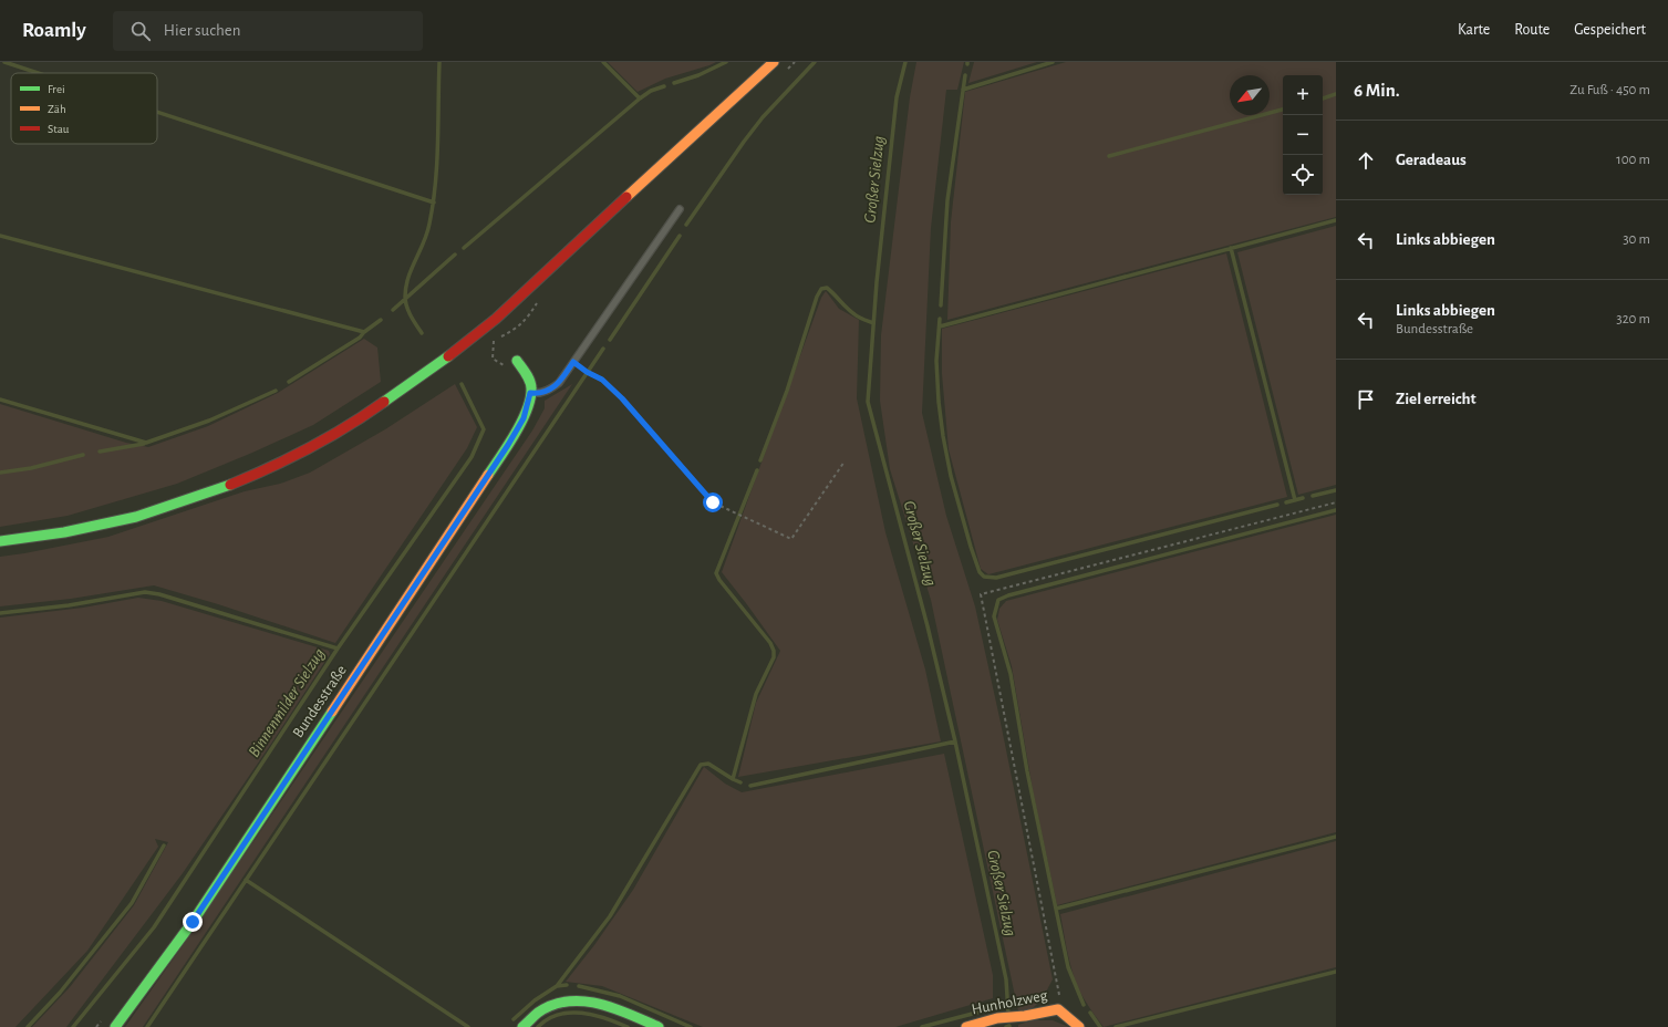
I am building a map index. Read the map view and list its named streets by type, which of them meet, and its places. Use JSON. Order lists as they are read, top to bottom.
{
  "streets": {
    "main road": ["Bundesstraße", "Hunholzweg"]
  },
  "water": ["Großer Sielzug", "Binnenmilder Sielzug"],
  "legend": ["Frei", "Zäh", "Stau"],
  "north": "bottom left",
  "page": {
    "header": "Roamly",
    "search": "Hier suchen",
    "nav": ["Karte", "Route", "Gespeichert"],
    "heading": ["6 Min.", "Zu Fuß · 450 m"],
    "map_buttons": ["+", "−"],
    "list": [
      ["Geradeaus", "100 m"],
      ["Links abbiegen", "30 m"],
      ["Links abbiegen", "Bundesstraße", "320 m"],
      "Ziel erreicht"
    ]
  }
}
